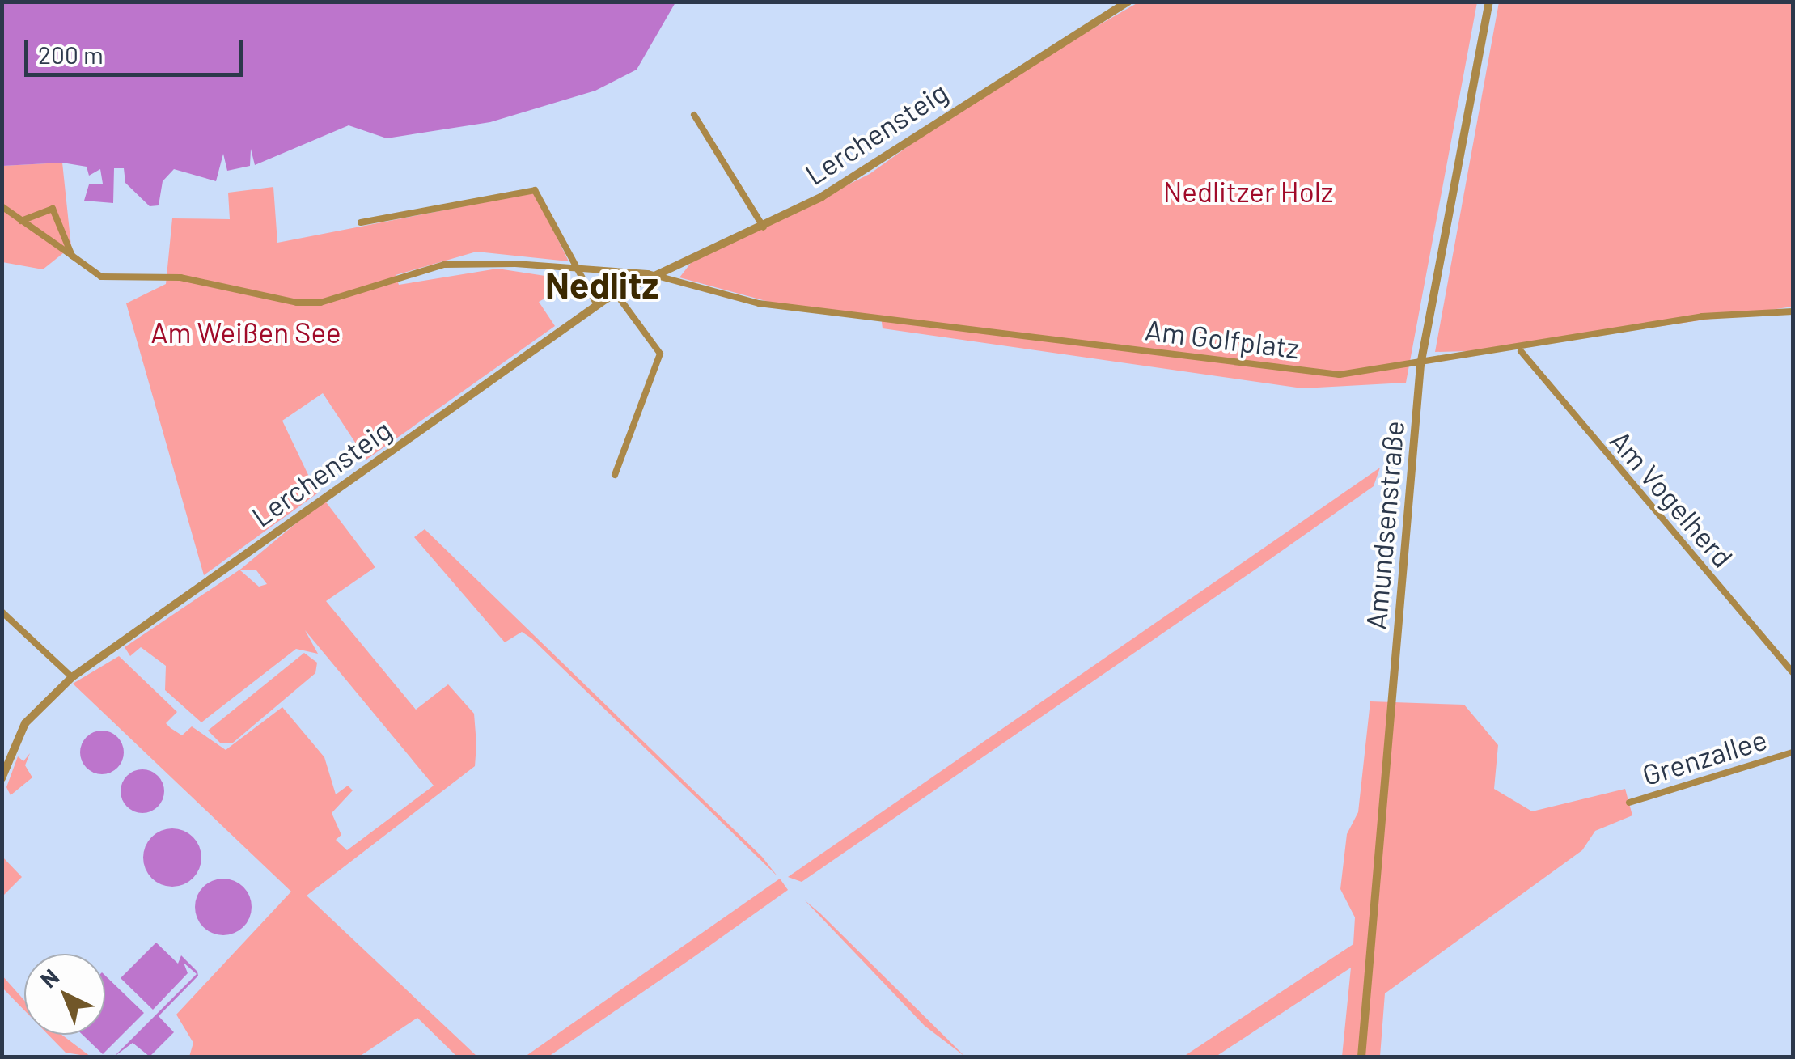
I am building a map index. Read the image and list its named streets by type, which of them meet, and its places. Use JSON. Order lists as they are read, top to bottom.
{
  "streets": {
    "street": [
      "Lerchensteig",
      "Am Golfplatz",
      "Am Vogelherd",
      "Amundsenstraße",
      "Grenzallee"
    ]
  },
  "crossings": [
    ["Lerchensteig", "Am Golfplatz"],
    ["Am Golfplatz", "Am Vogelherd"],
    ["Am Golfplatz", "Amundsenstraße"]
  ],
  "districts": ["Nedlitz"],
  "parks": ["Nedlitzer Holz", "Am Weißen See"],
  "scale_bar": "200 m",
  "north": "top left"
}
